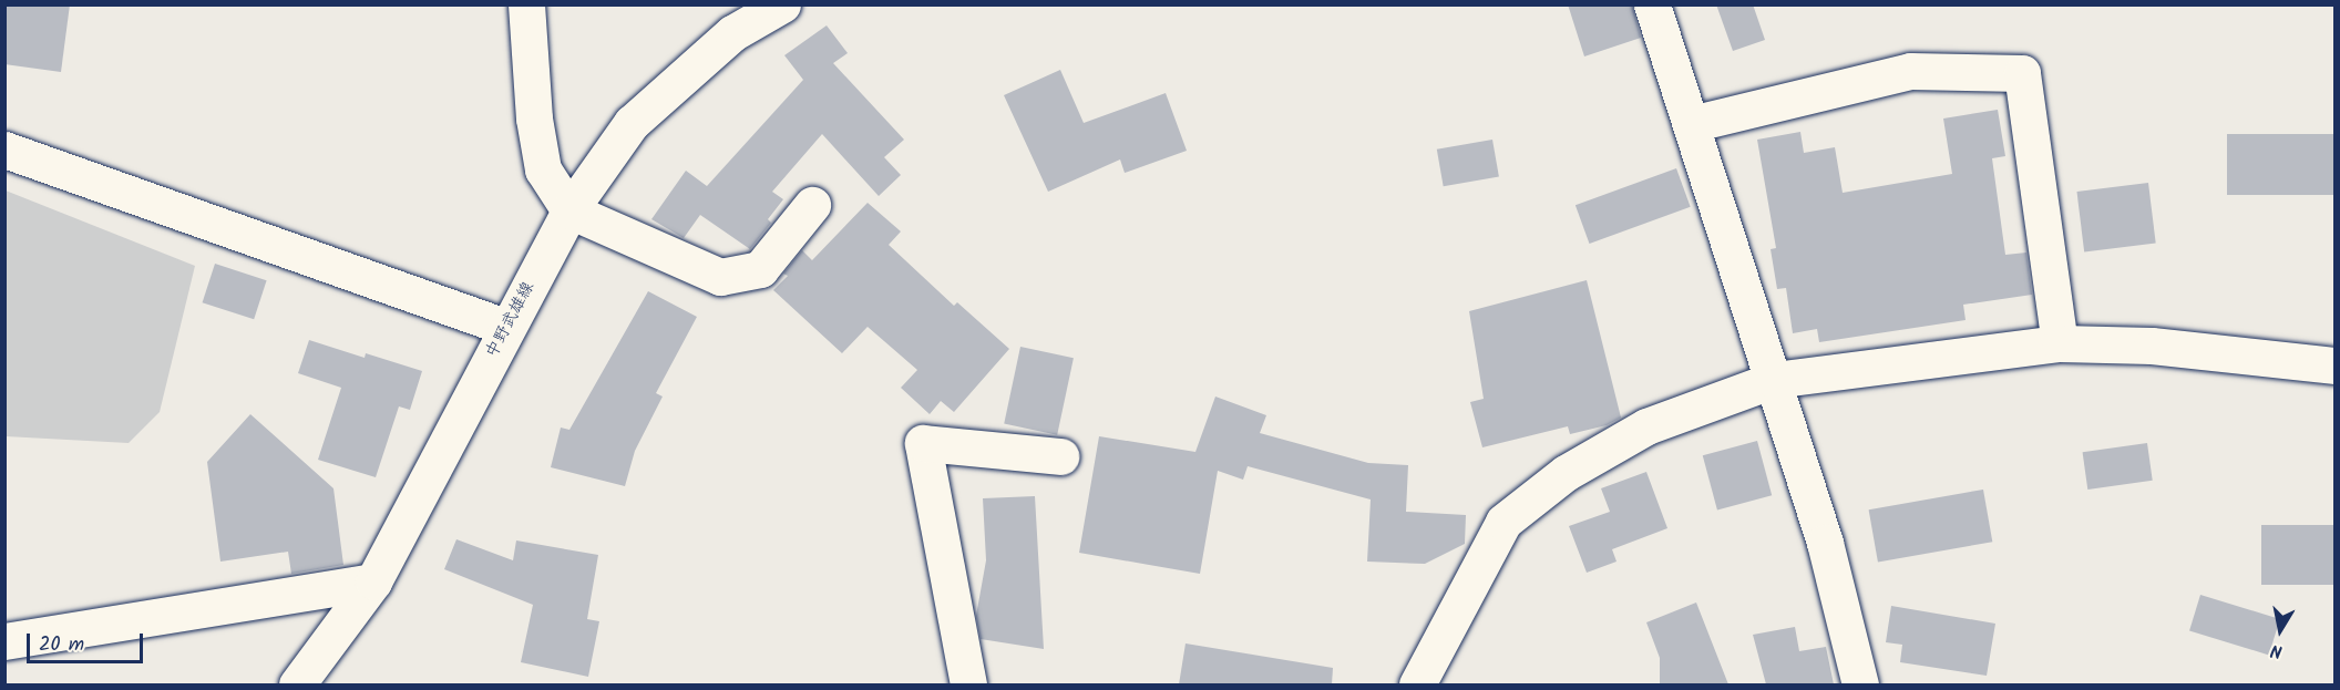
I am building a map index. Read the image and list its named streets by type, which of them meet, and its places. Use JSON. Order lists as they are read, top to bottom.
{
  "streets": {
    "street": ["中野武雄線"]
  },
  "scale_bar": "20 m",
  "north": "bottom"
}
